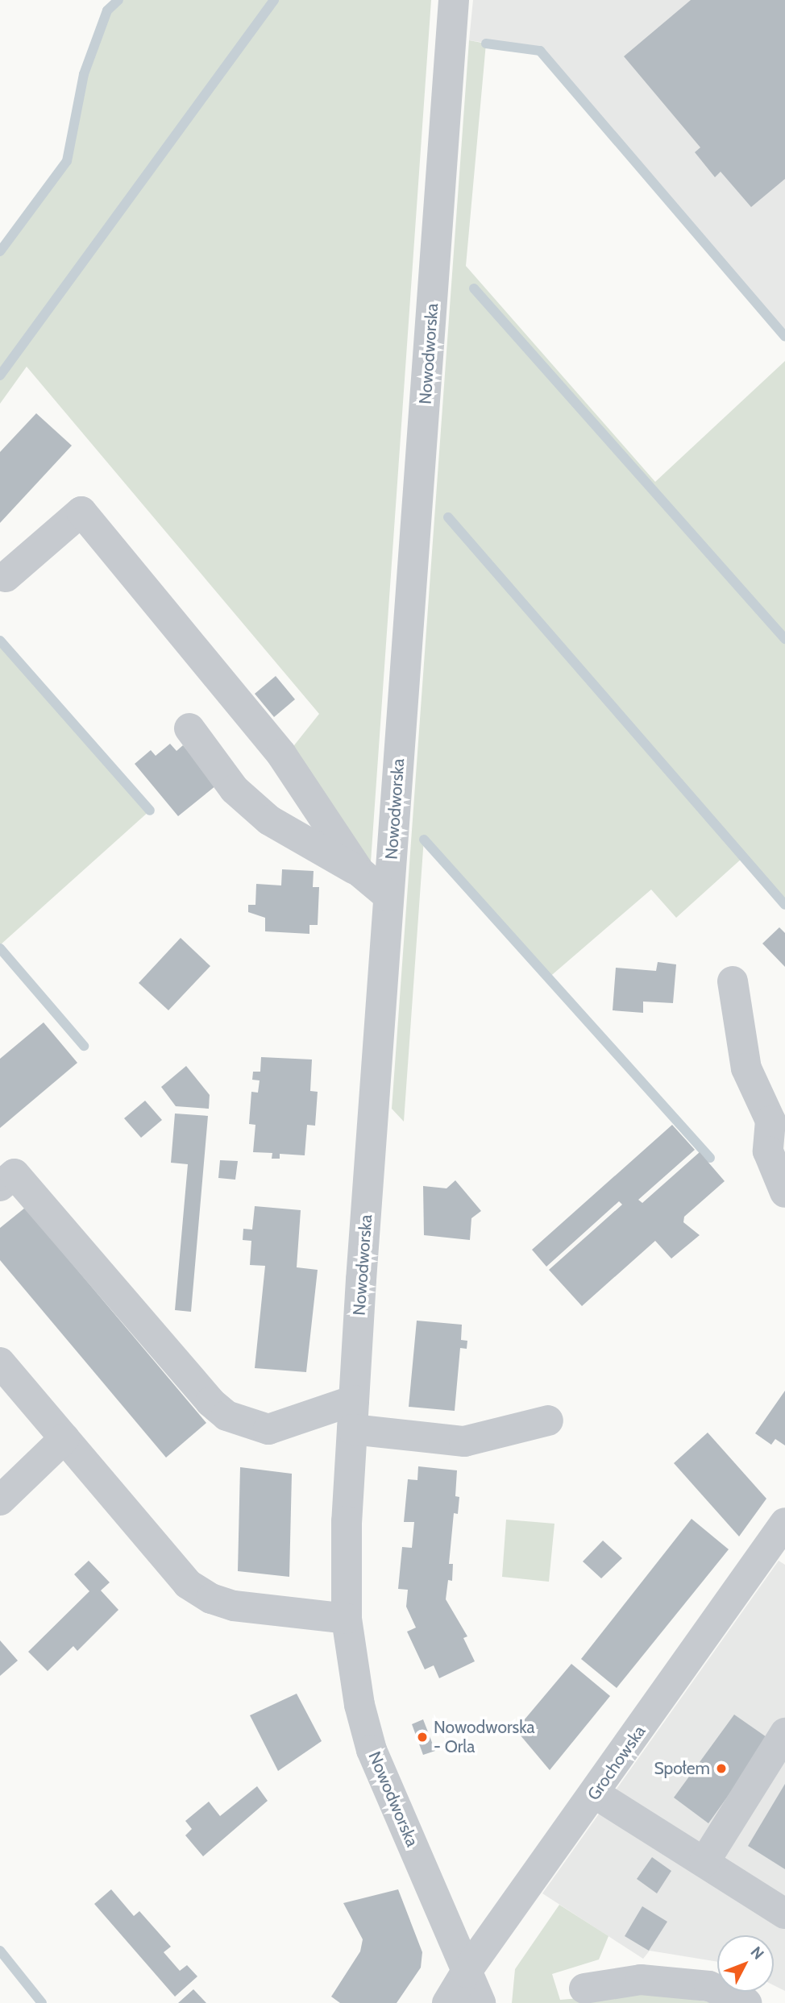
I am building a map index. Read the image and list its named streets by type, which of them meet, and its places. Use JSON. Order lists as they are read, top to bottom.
{
  "streets": {
    "street": ["Nowodworska", "Grochowska"]
  },
  "crossings": [
    ["Nowodworska", "Grochowska"]
  ],
  "places": ["Nowodworska - Orla", "Społem"],
  "north": "top right"
}
